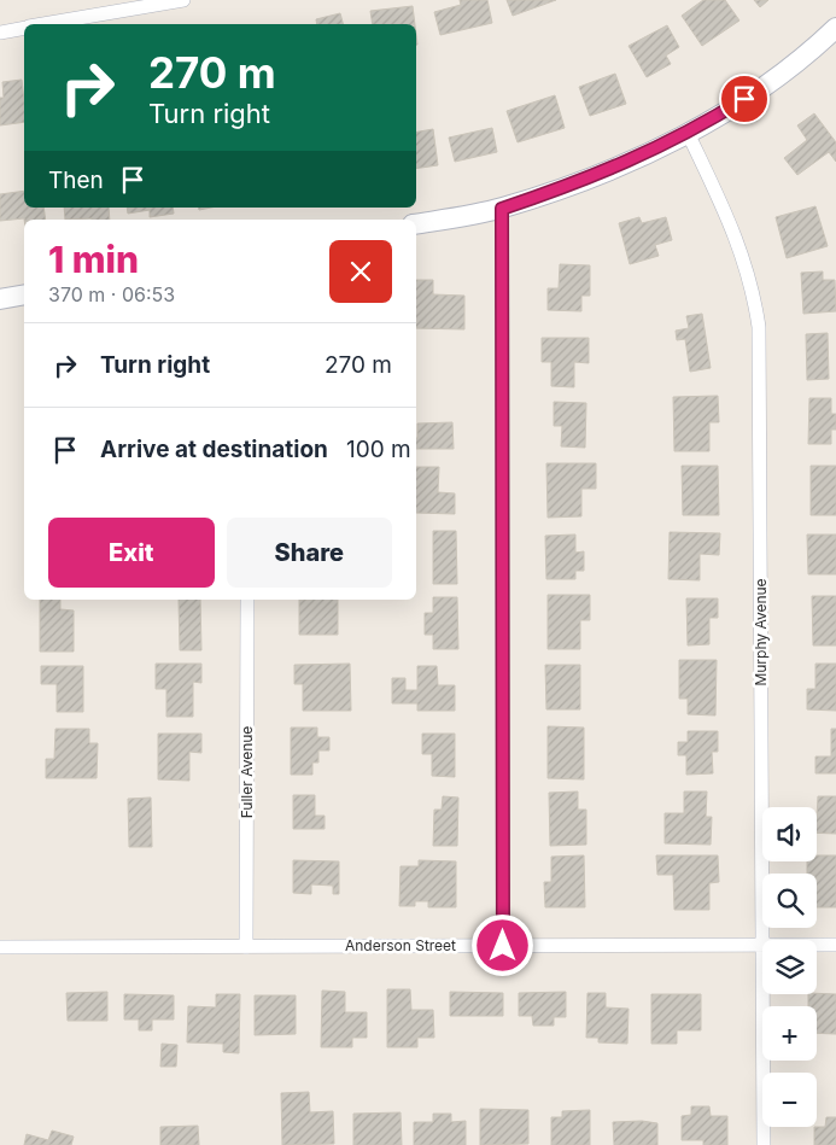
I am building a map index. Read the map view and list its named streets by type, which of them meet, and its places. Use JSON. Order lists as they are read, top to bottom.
{
  "streets": {
    "street": ["Murphy Avenue", "Fuller Avenue", "Anderson Street"]
  },
  "crossings": [
    ["Murphy Avenue", "Anderson Street"],
    ["Fuller Avenue", "Anderson Street"]
  ],
  "page": {
    "turn": ["270 m", "Turn right"],
    "then": "Then",
    "heading": ["1 min", "370 m · 06:53"],
    "list": [
      {
        "name": "Turn right",
        "value": "270 m"
      },
      {
        "name": "Arrive at destination",
        "value": "100 m"
      }
    ],
    "buttons": ["Exit", "Share"],
    "map_buttons": ["+", "−"]
  }
}
